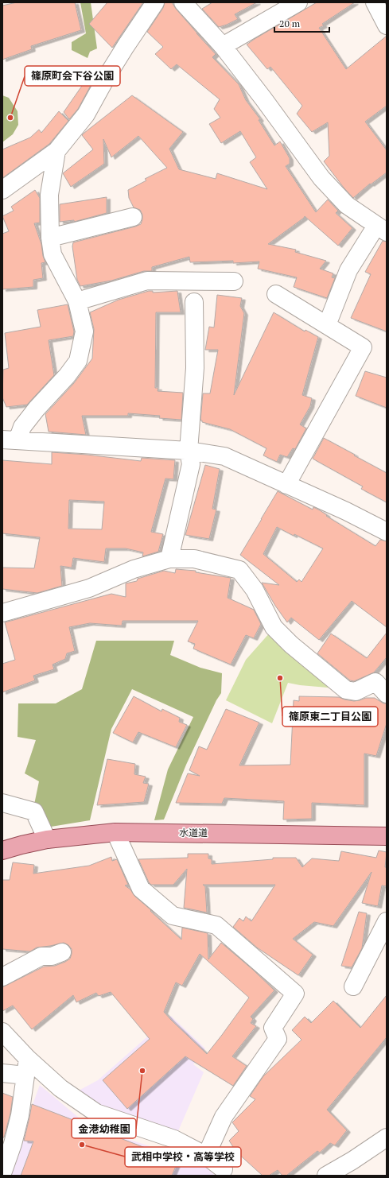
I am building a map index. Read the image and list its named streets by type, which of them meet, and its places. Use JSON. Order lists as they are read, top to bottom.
{
  "streets": {
    "main road": ["水道道"]
  },
  "places": [
    "篠原町会下谷公園",
    "篠原東二丁目公園",
    "金港幼稚園",
    "武相中学校・高等学校"
  ],
  "scale_bar": "20 m"
}
